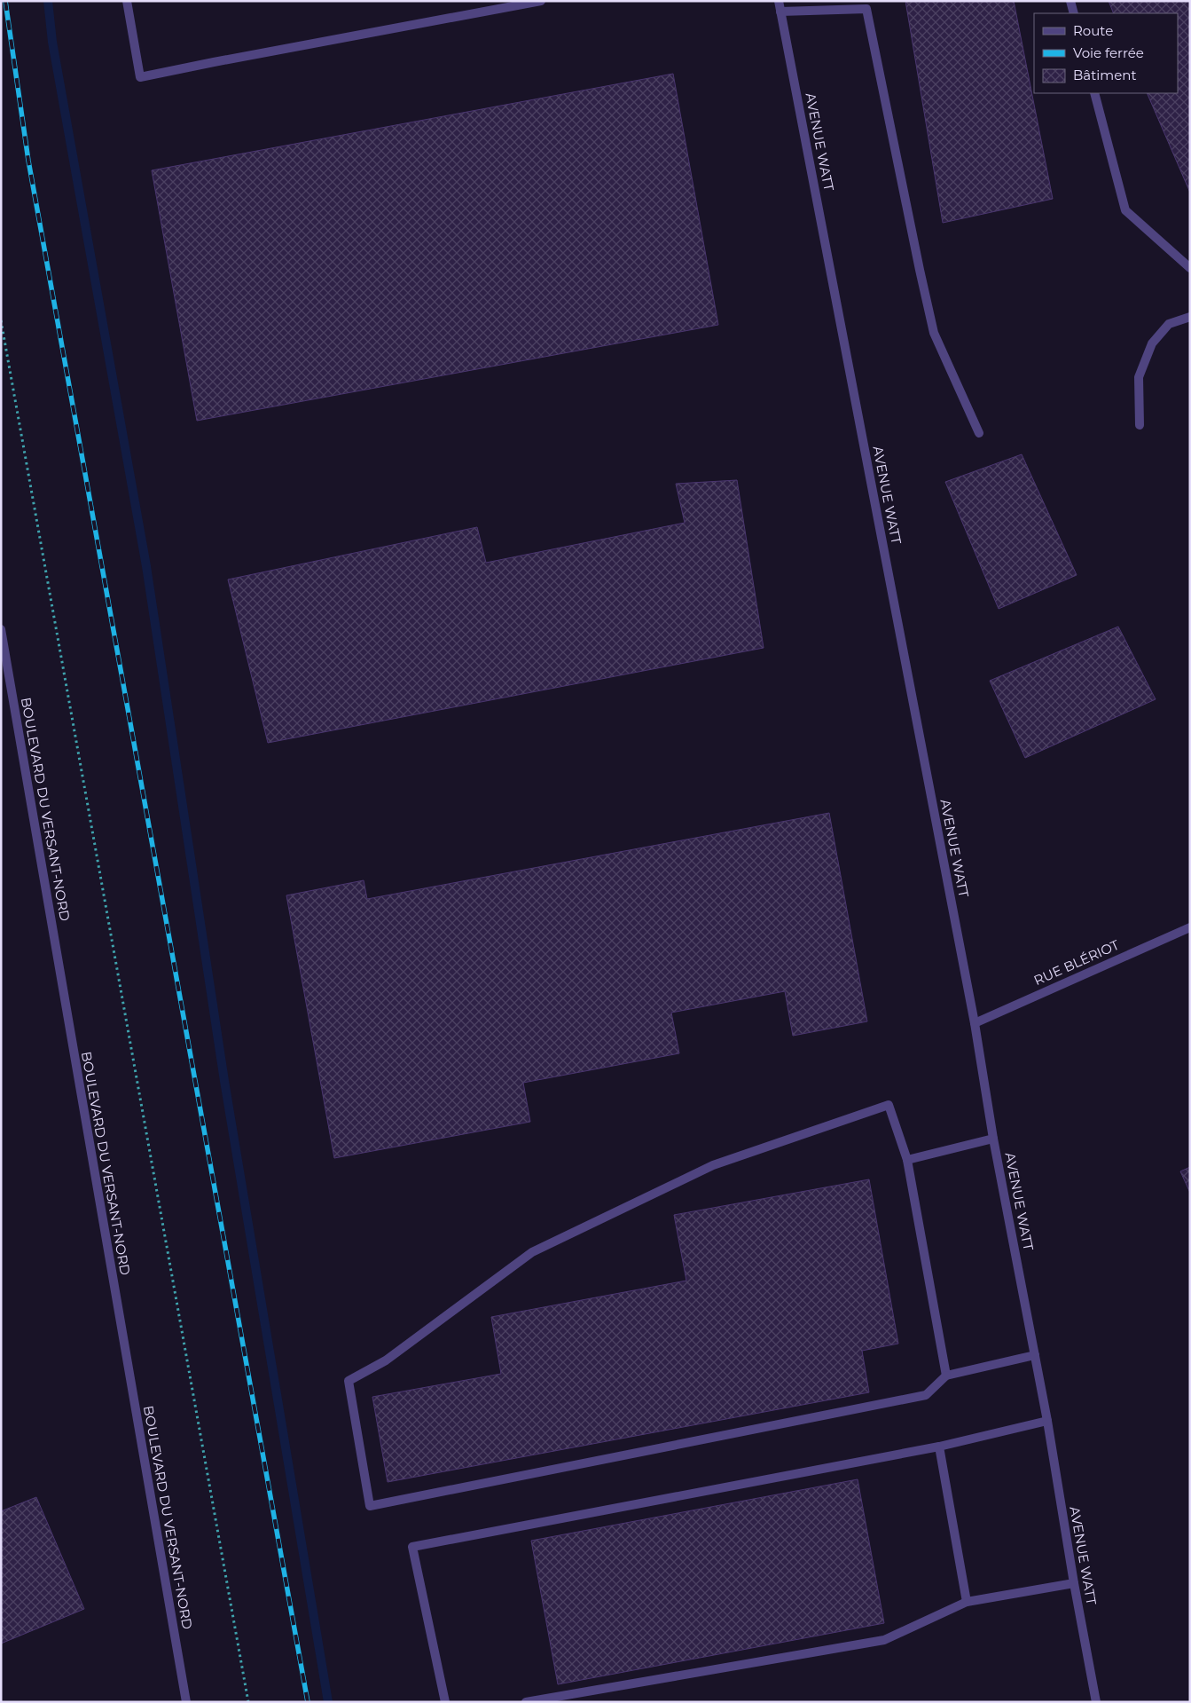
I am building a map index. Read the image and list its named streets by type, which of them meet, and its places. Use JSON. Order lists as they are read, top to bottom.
{
  "streets": {
    "street": ["AVENUE WATT", "BOULEVARD DU VERSANT-NORD", "RUE BLÉRIOT"]
  },
  "crossings": [
    ["AVENUE WATT", "RUE BLÉRIOT"]
  ],
  "legend": ["Route", "Voie ferrée", "Bâtiment"]
}
